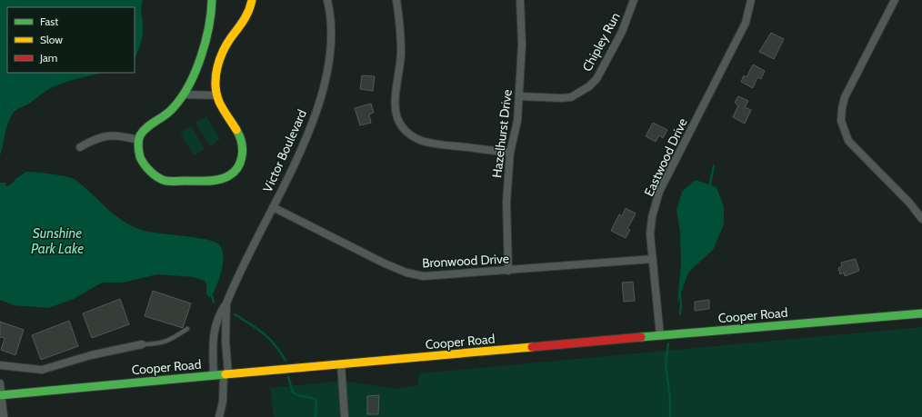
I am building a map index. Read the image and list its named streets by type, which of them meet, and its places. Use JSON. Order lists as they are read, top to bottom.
{
  "streets": {
    "street": [
      "Chipley Run",
      "Hazelhurst Drive",
      "Victor Boulevard",
      "Eastwood Drive",
      "Bronwood Drive",
      "Cooper Road"
    ]
  },
  "crossings": [
    ["Chipley Run", "Hazelhurst Drive"],
    ["Hazelhurst Drive", "Bronwood Drive"],
    ["Victor Boulevard", "Bronwood Drive"],
    ["Victor Boulevard", "Cooper Road"],
    ["Eastwood Drive", "Bronwood Drive"],
    ["Eastwood Drive", "Cooper Road"]
  ],
  "water": ["Sunshine Park Lake"],
  "legend": ["Fast", "Slow", "Jam"]
}
